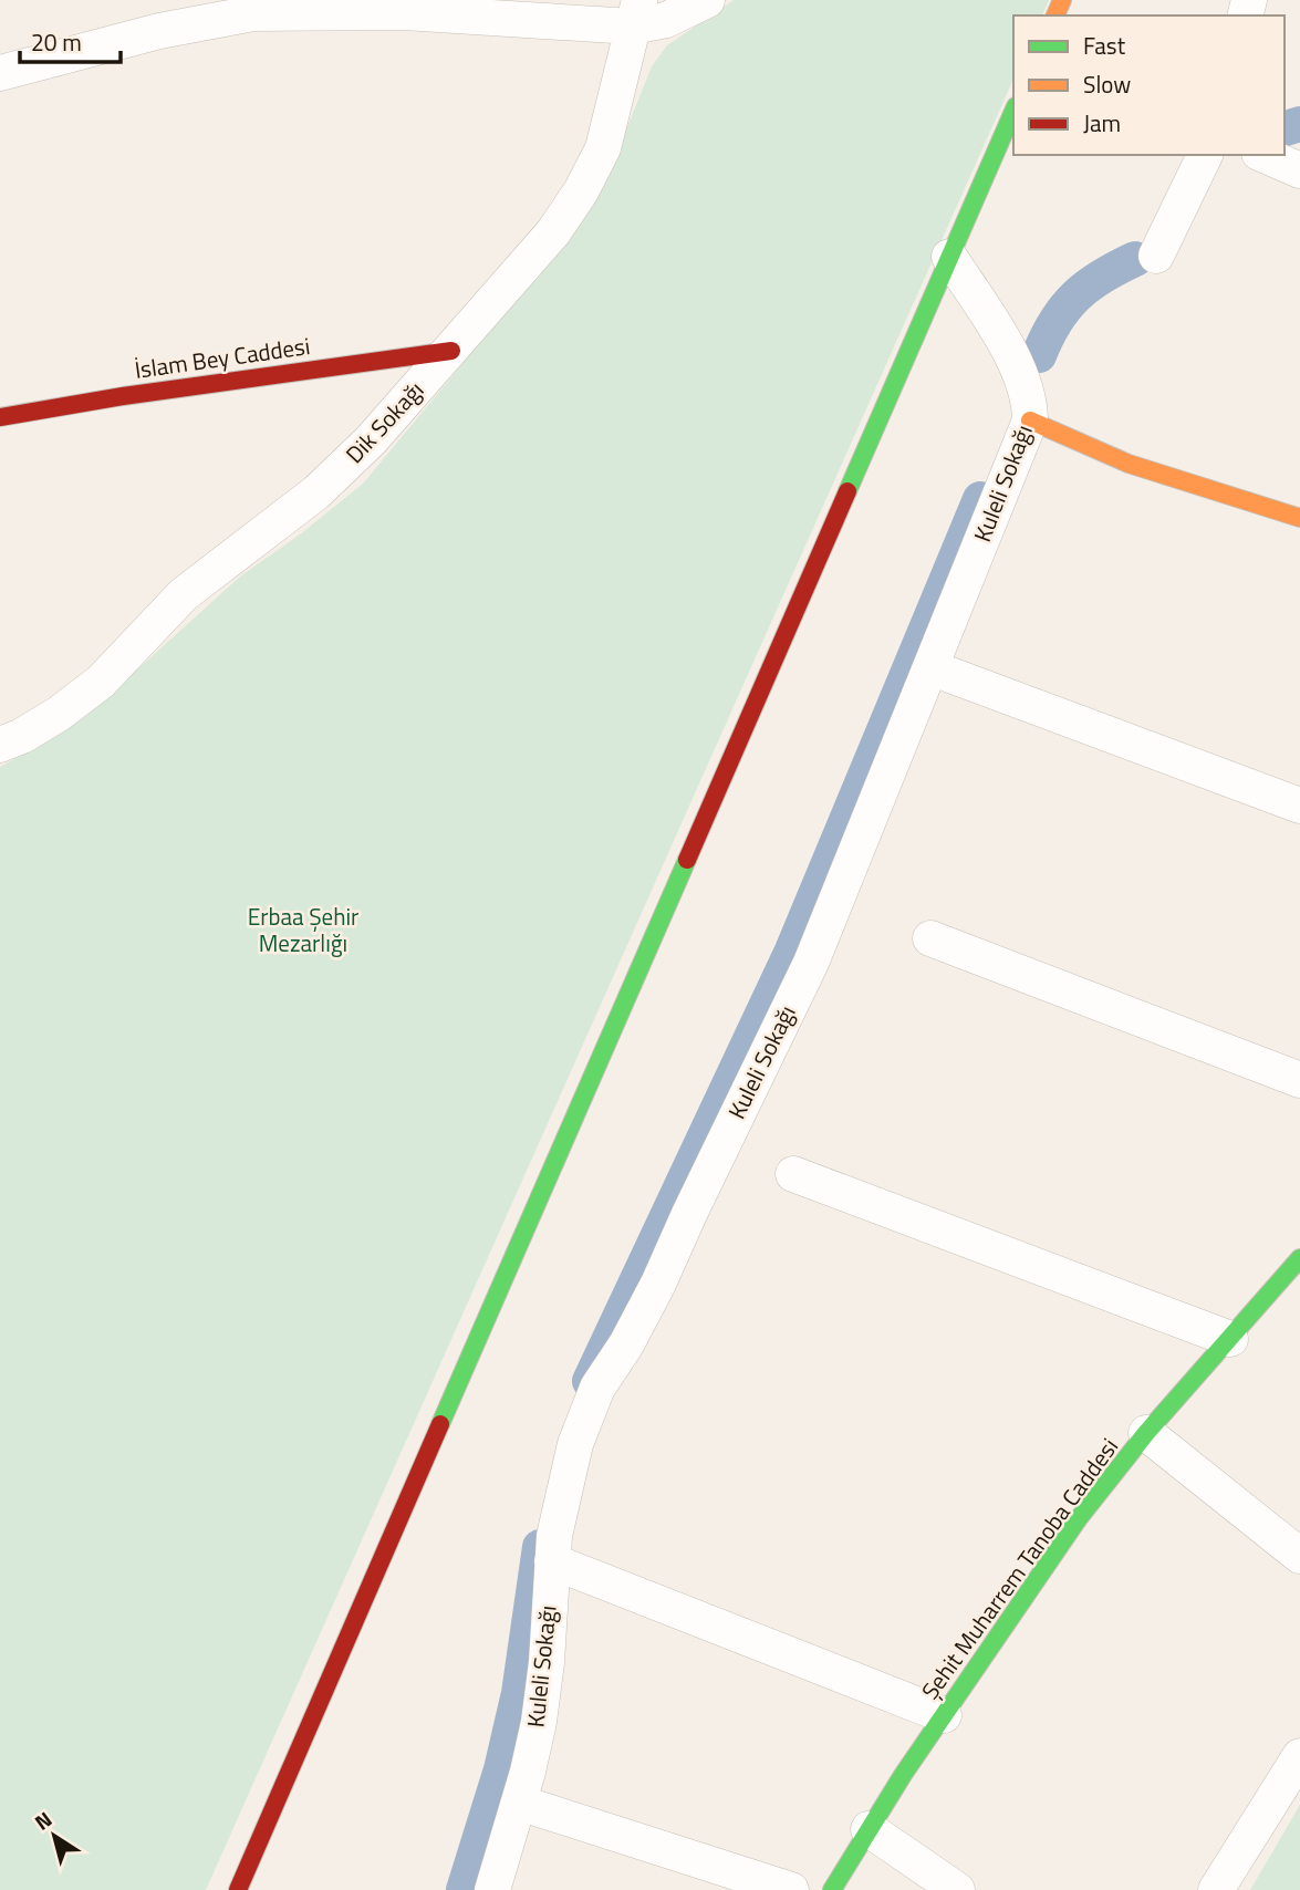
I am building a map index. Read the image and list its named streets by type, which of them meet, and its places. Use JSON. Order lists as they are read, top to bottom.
{
  "streets": {
    "main road": ["İslam Bey Caddesi", "Şehit Muharrem Tanoba Caddesi"],
    "street": ["Dik Sokağı", "Kuleli Sokağı"]
  },
  "crossings": [
    ["İslam Bey Caddesi", "Dik Sokağı"]
  ],
  "parks": ["Erbaa Şehir Mezarlığı"],
  "legend": ["Fast", "Slow", "Jam"],
  "scale_bar": "20 m",
  "north": "top left"
}
